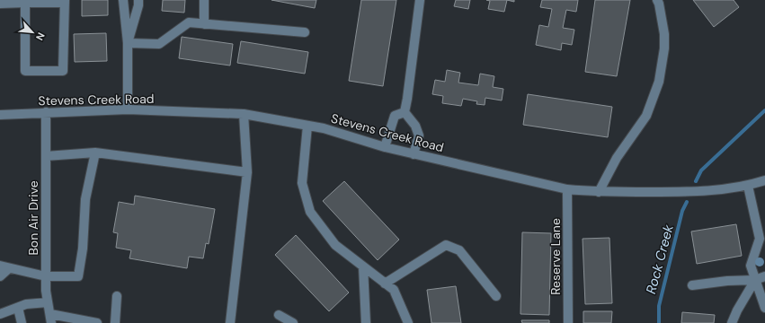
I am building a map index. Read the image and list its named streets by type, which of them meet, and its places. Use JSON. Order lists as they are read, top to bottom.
{
  "streets": {
    "street": ["Stevens Creek Road", "Bon Air Drive", "Reserve Lane"]
  },
  "crossings": [
    ["Stevens Creek Road", "Bon Air Drive"],
    ["Stevens Creek Road", "Reserve Lane"]
  ],
  "water": ["Rock Creek"],
  "north": "bottom right"
}
